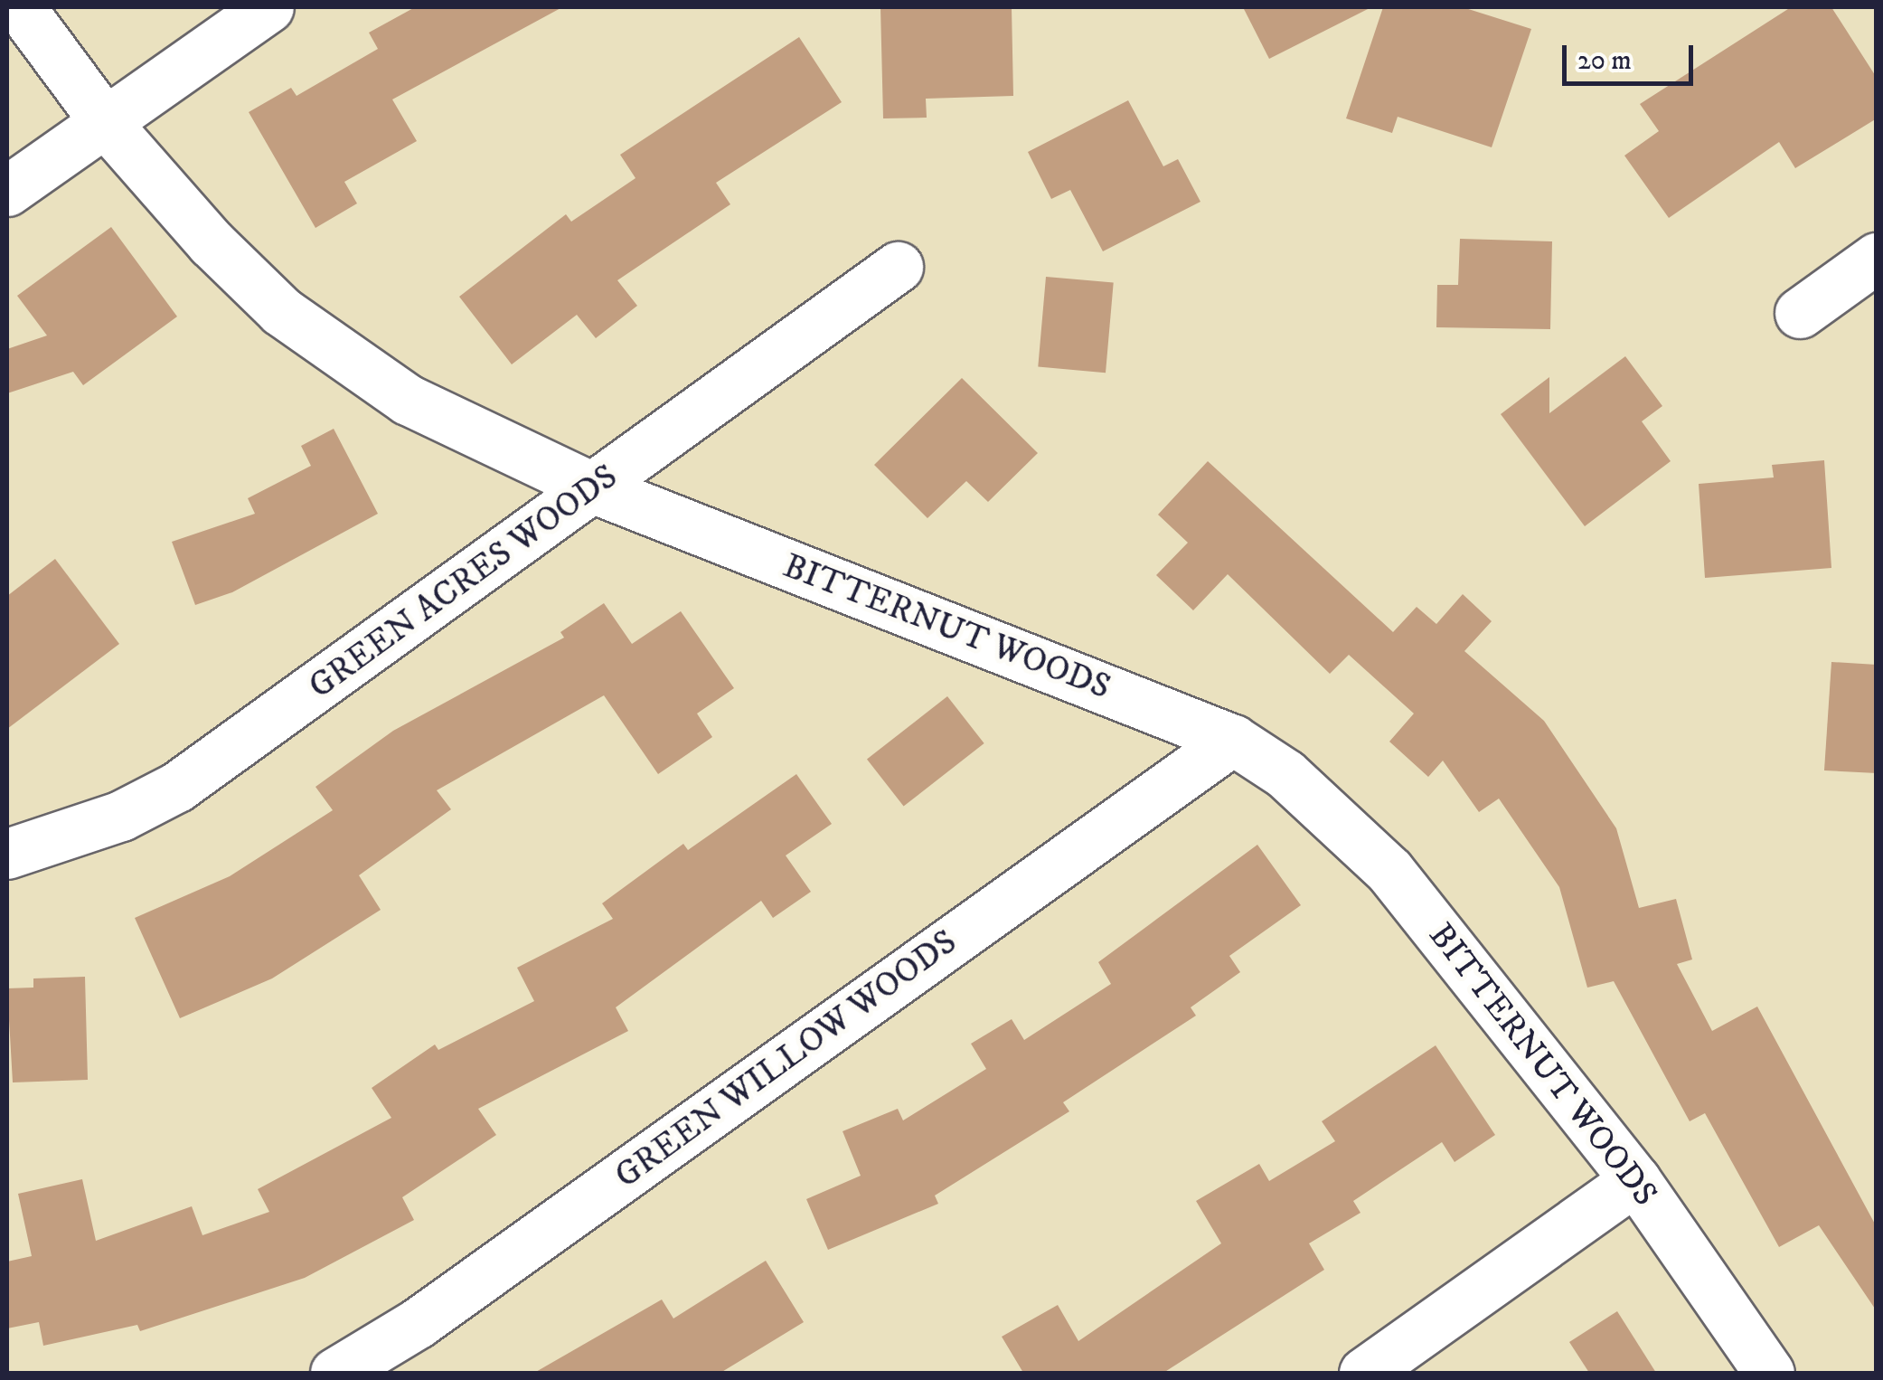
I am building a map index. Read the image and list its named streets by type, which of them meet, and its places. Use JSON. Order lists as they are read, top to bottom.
{
  "streets": {
    "street": ["GREEN ACRES WOODS", "BITTERNUT WOODS", "GREEN WILLOW WOODS"]
  },
  "crossings": [
    ["GREEN ACRES WOODS", "BITTERNUT WOODS"],
    ["BITTERNUT WOODS", "GREEN WILLOW WOODS"]
  ],
  "scale_bar": "20 m"
}
